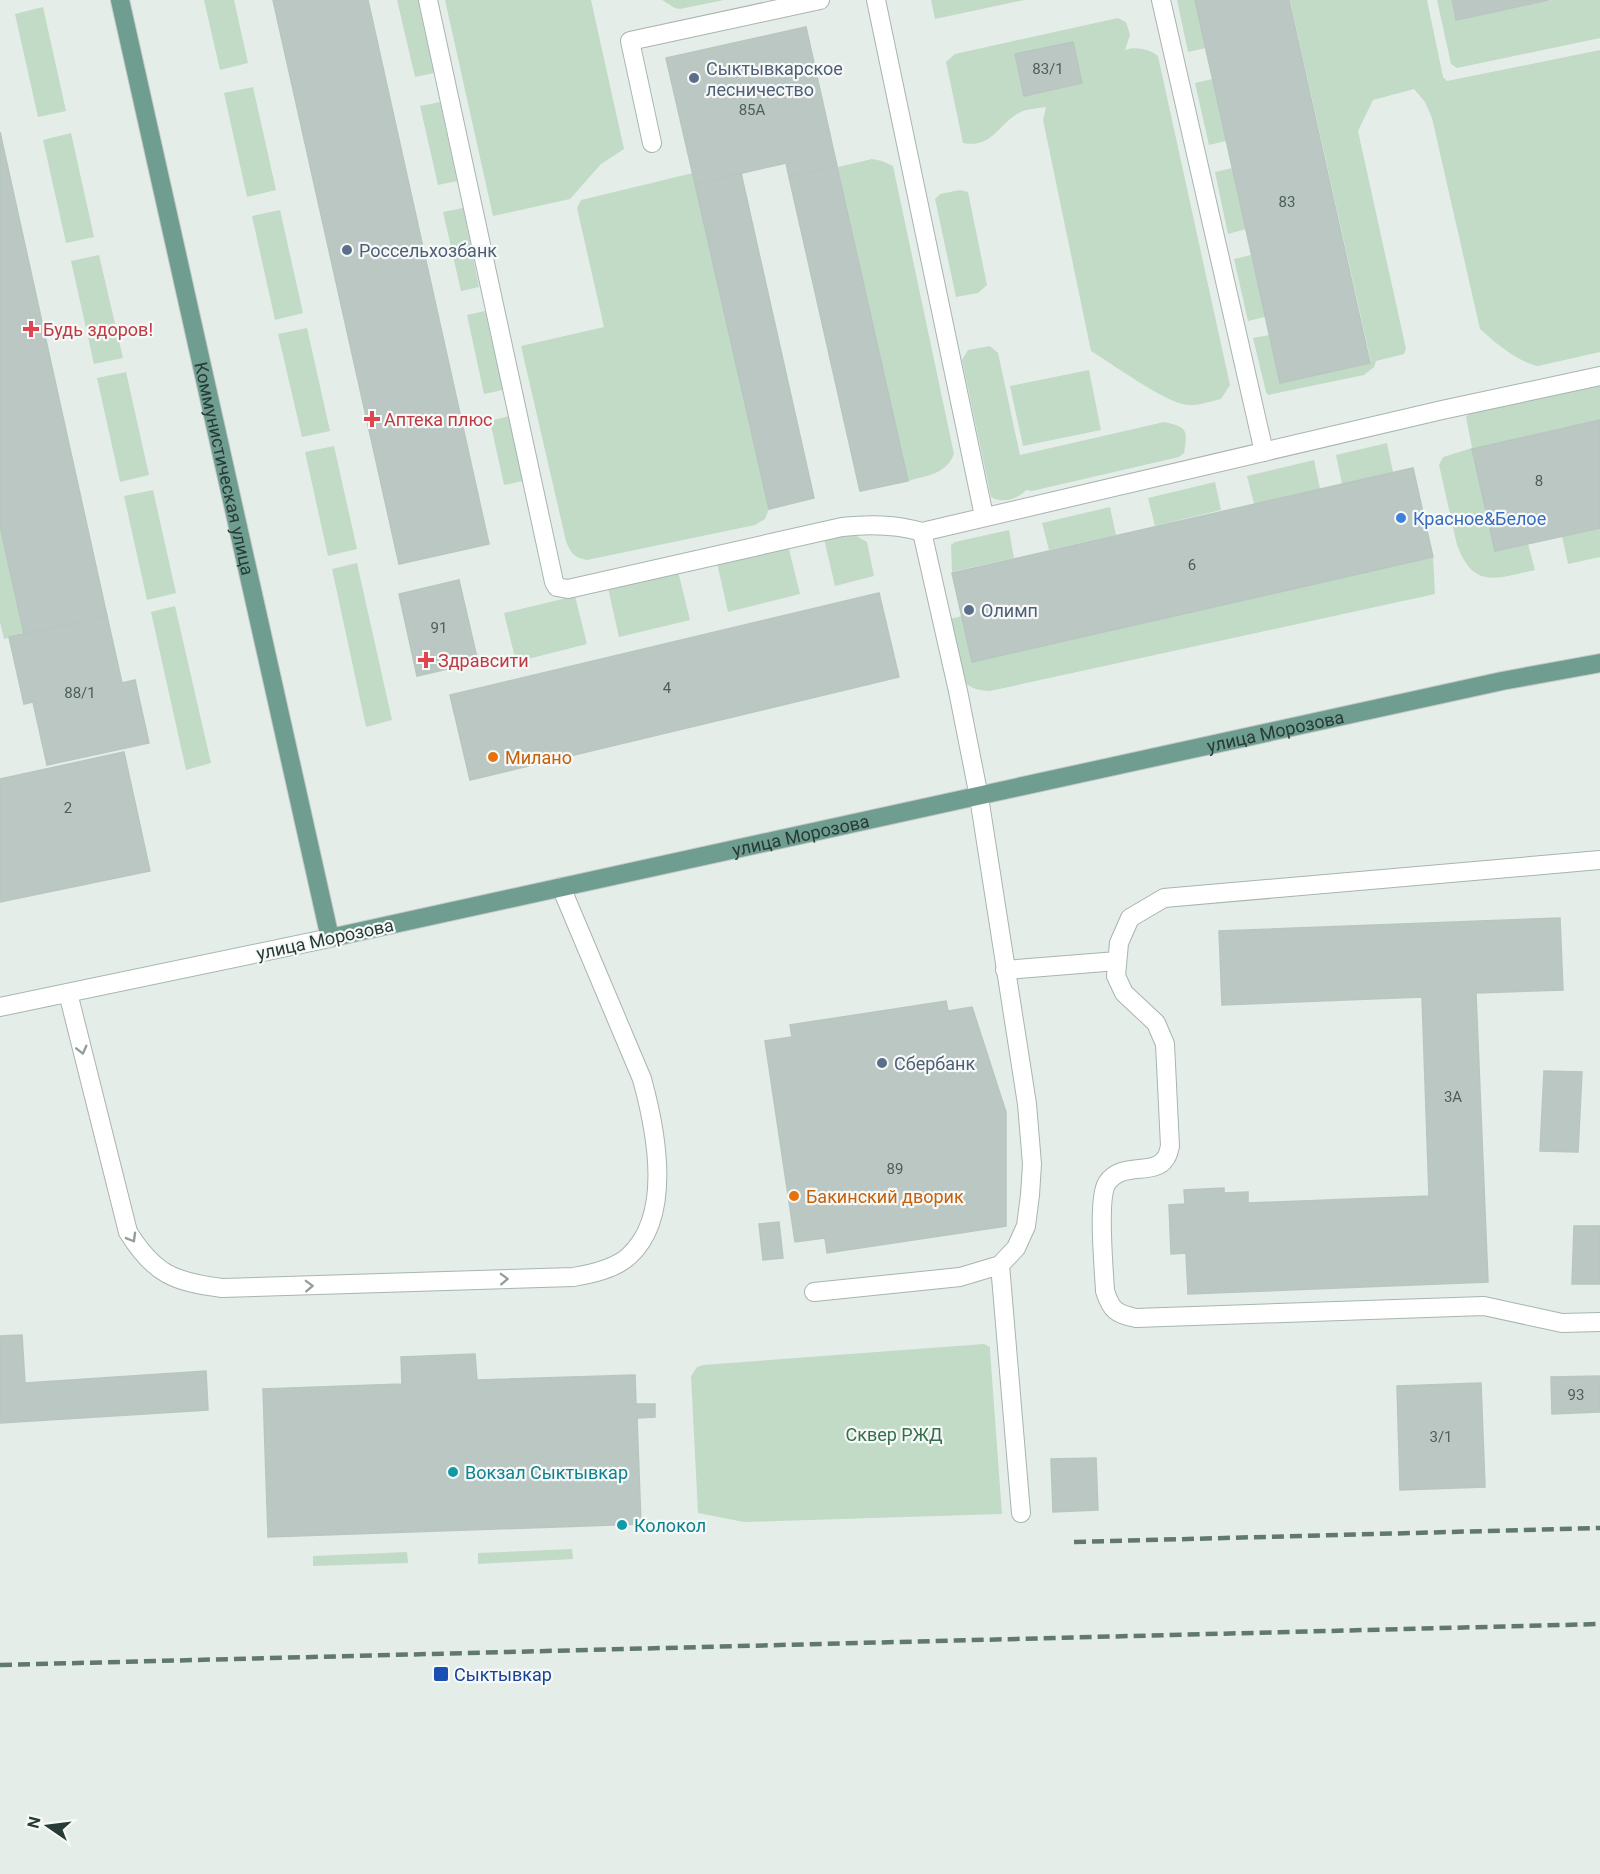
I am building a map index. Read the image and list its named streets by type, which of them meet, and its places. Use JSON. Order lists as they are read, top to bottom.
{
  "streets": {
    "main road": ["Коммунистическая улица", "улица Морозова"]
  },
  "crossings": [
    ["Коммунистическая улица", "улица Морозова"]
  ],
  "parks": ["Сквер РЖД"],
  "places": {
    "other": [
      "Сыктывкарское лесничество",
      "Россельхозбанк",
      "Красное&Белое",
      "Олимп",
      "Милано",
      "Сбербанк",
      "Бакинский дворик",
      "Вокзал Сыктывкар",
      "Колокол"
    ],
    "health": ["Будь здоров!", "Аптека плюс", "Здравсити"],
    "transit": ["Сыктывкар"]
  },
  "house_numbers": [
    "83/1",
    "85А",
    "83",
    "8",
    "6",
    "91",
    "4",
    "88/1",
    "2",
    "3А",
    "89",
    "93",
    "3/1"
  ],
  "north": "left"
}
